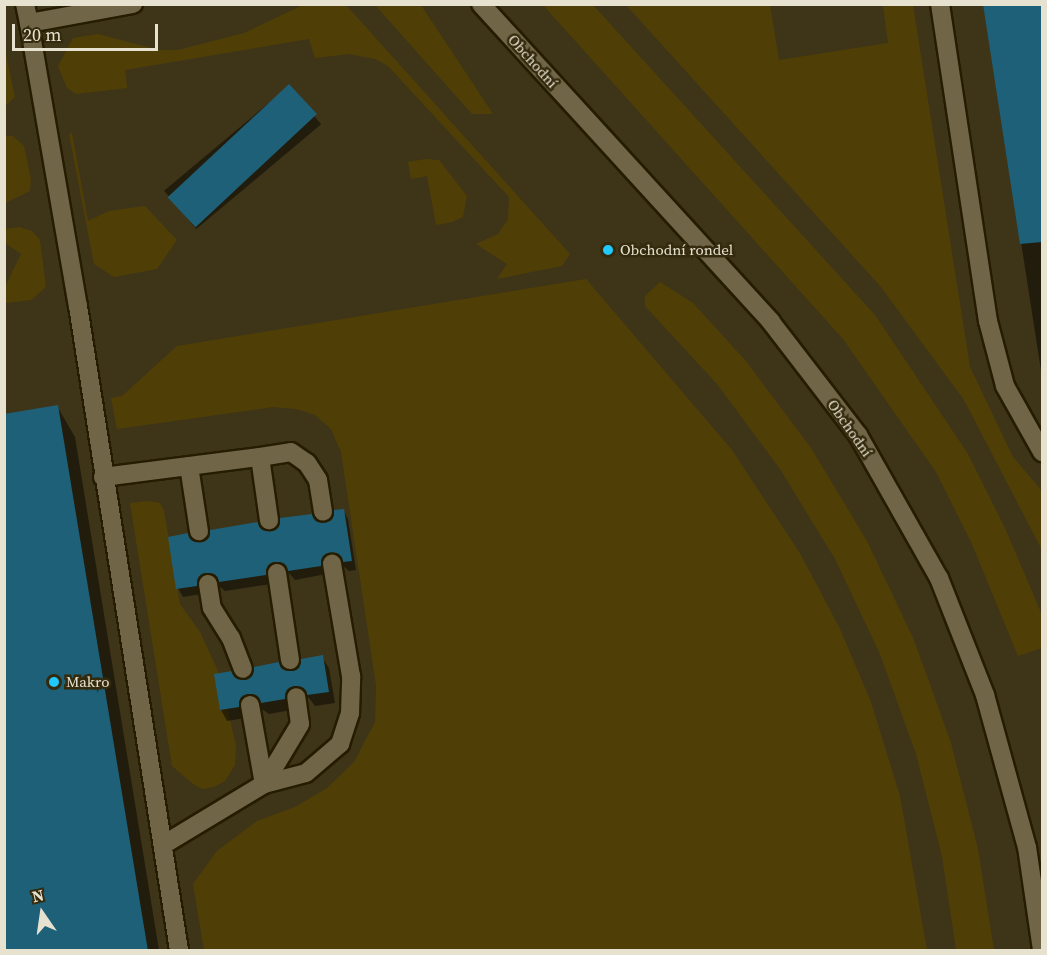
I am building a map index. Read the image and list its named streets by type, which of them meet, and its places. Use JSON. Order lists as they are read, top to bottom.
{
  "streets": {
    "street": ["Obchodní"]
  },
  "places": ["Obchodní rondel", "Makro"],
  "scale_bar": "20 m",
  "north": "top"
}
